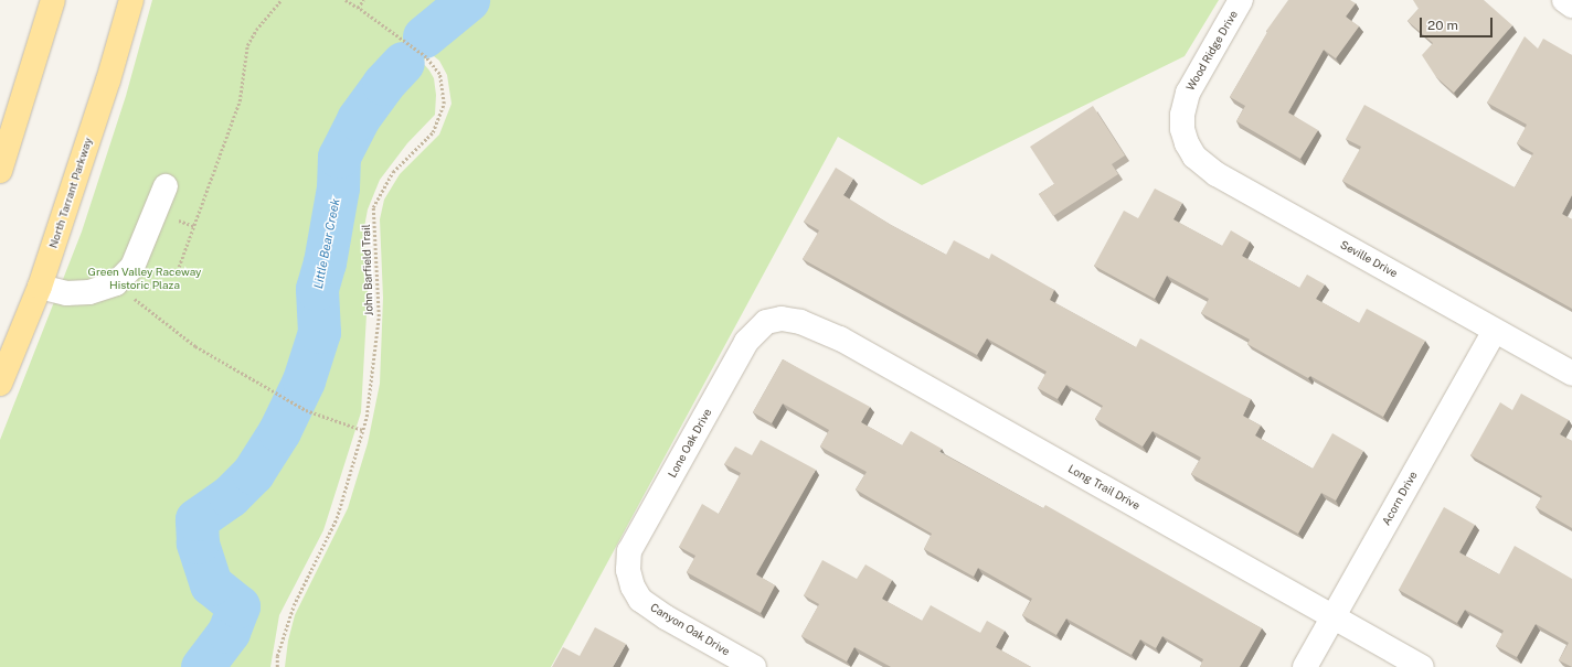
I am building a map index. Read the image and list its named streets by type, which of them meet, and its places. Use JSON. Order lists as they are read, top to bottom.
{
  "streets": {
    "main road": ["North Tarrant Parkway"],
    "street": [
      "Wood Ridge Drive",
      "Seville Drive",
      "Lone Oak Drive",
      "Long Trail Drive",
      "Acorn Drive",
      "Canyon Oak Drive"
    ],
    "path": ["John Barfield Trail"]
  },
  "crossings": [
    ["Wood Ridge Drive", "Seville Drive"],
    ["Seville Drive", "Acorn Drive"],
    ["Lone Oak Drive", "Long Trail Drive"],
    ["Lone Oak Drive", "Canyon Oak Drive"],
    ["Long Trail Drive", "Acorn Drive"]
  ],
  "water": ["Little Bear Creek"],
  "parks": ["Green Valley Raceway Historic Plaza"],
  "scale_bar": "20 m"
}
